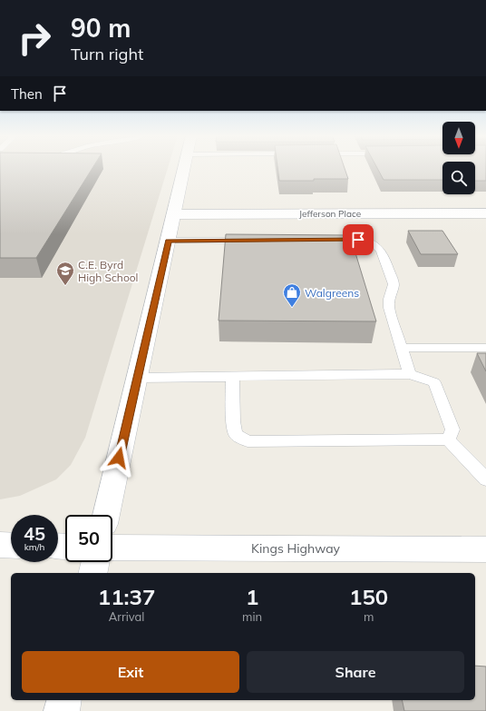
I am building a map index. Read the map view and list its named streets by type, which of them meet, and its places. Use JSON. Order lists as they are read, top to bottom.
{
  "streets": {
    "main road": ["Jefferson Place", "Kings Highway"]
  },
  "places": {
    "school or university": ["C.E. Byrd High School"],
    "shop": ["Walgreens"]
  },
  "north": "bottom",
  "page": {
    "turn": ["90 m", "Turn right"],
    "then": "Then",
    "speed": "45 km/h",
    "limit": "50",
    "eta": [
      "11:37",
      "Arrival",
      "1",
      "min",
      "150",
      "m"
    ],
    "buttons": ["Exit", "Share"]
  }
}
